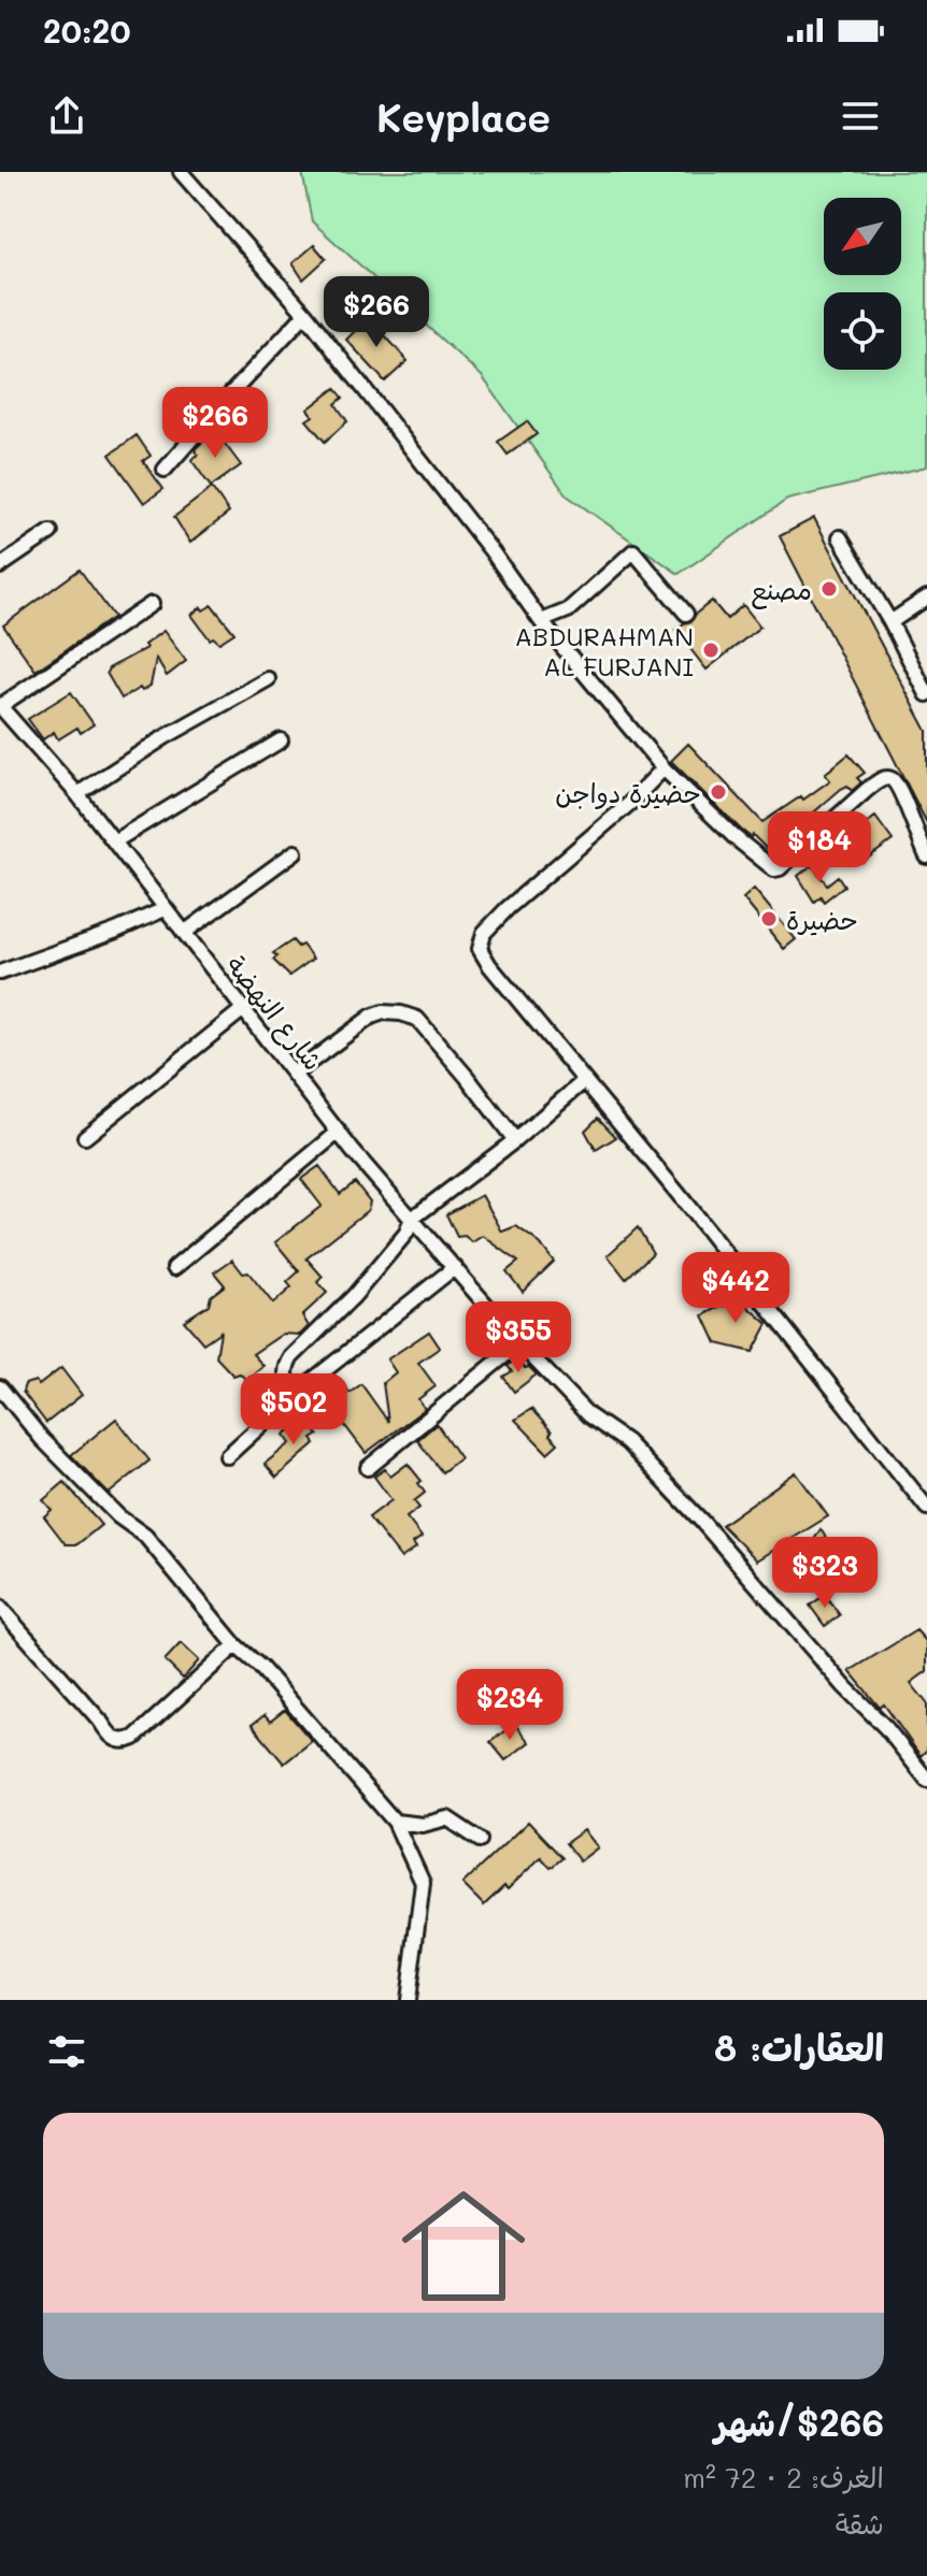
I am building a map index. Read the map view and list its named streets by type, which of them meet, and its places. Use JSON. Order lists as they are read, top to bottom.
{
  "streets": {
    "street": ["شارع النهضة"]
  },
  "places": [
    "مصنع",
    "ABDURAHMAN AL FURJANI",
    "حضيرة دواجن",
    "حضيرة"
  ],
  "north": "bottom left",
  "page": {
    "status": "20:20",
    "header": "Keyplace",
    "price": [
      "$266",
      "$266",
      "$184",
      "$442",
      "$355",
      "$502",
      "$323",
      "$234"
    ],
    "heading": "العقارات: 8",
    "list": [
      {
        "name": "$266/شهر",
        "note": "الغرف: 2 · 72 m² · شقة"
      }
    ]
  }
}
